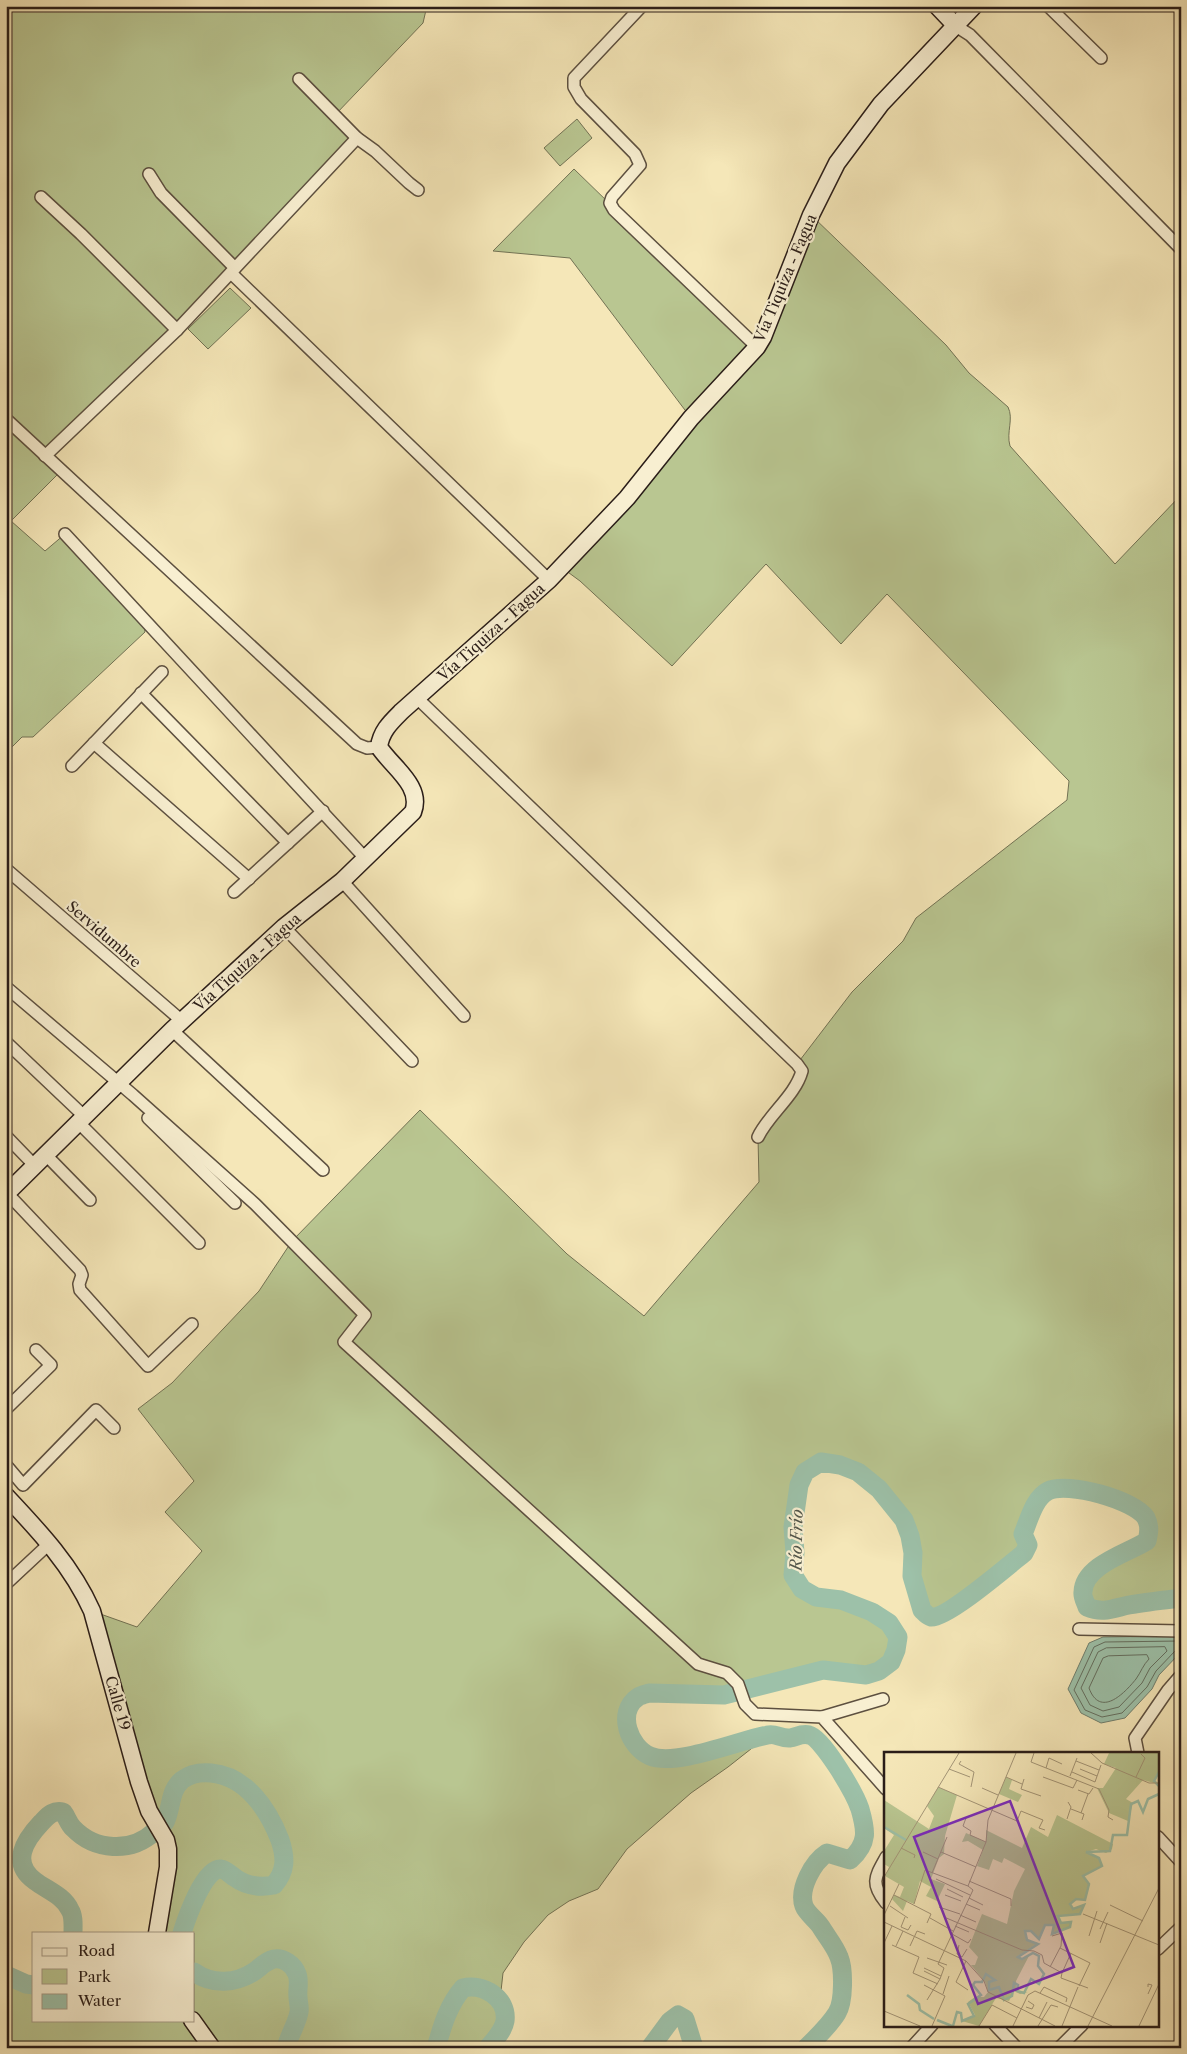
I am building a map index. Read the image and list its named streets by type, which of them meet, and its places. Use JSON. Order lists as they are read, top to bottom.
{
  "streets": {
    "street": ["Vía Tiquiza - Fagua", "Servidumbre", "Calle 19"]
  },
  "crossings": [
    ["Vía Tiquiza - Fagua", "Servidumbre"]
  ],
  "water": ["Río Frío"],
  "legend": ["Road", "Park", "Water"]
}
